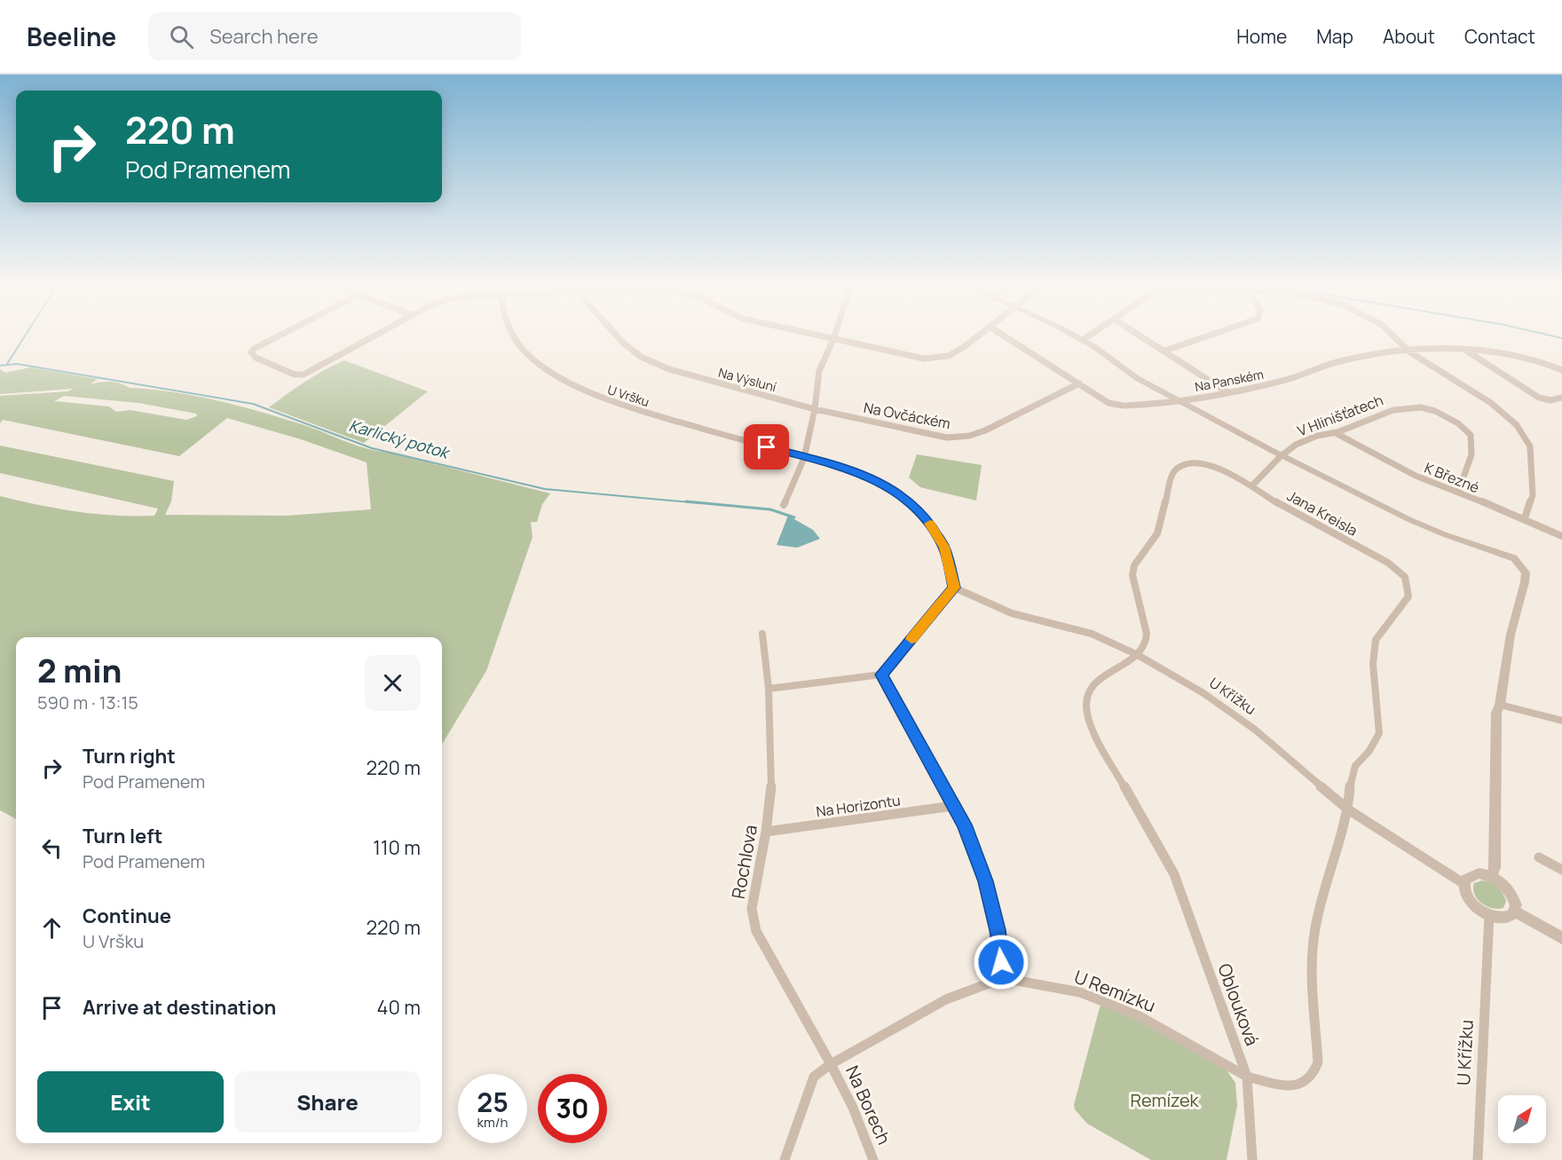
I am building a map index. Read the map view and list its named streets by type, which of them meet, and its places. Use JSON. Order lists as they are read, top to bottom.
{
  "streets": {
    "street": [
      "Na Výsluní",
      "Na Panském",
      "U Vršku",
      "Na Ovčáckém",
      "V Hlinišťatech",
      "K Březné",
      "Jana Kreisla",
      "U Křížku",
      "Na Horizontu",
      "Rochlova",
      "U Remízku",
      "Oblouková",
      "Na Borech"
    ]
  },
  "crossings": [
    ["Na Výsluní", "Na Ovčáckém"],
    ["Na Panském", "Na Ovčáckém"],
    ["U Vršku", "U Křížku"],
    ["V Hlinišťatech", "K Březné"],
    ["V Hlinišťatech", "Jana Kreisla"],
    ["Jana Kreisla", "U Křížku"],
    ["Jana Kreisla", "Oblouková"],
    ["U Křížku", "Oblouková"],
    ["Na Horizontu", "Rochlova"],
    ["Rochlova", "Na Borech"],
    ["U Remízku", "Oblouková"]
  ],
  "water": ["Karlický potok"],
  "parks": ["Remízek"],
  "north": "top right",
  "page": {
    "header": "Beeline",
    "search": "Search here",
    "nav": [
      "Home",
      "Map",
      "About",
      "Contact"
    ],
    "turn": ["220 m", "Pod Pramenem"],
    "heading": ["2 min", "590 m · 13:15"],
    "list": [
      {
        "name": "Turn right",
        "note": "Pod Pramenem",
        "value": "220 m"
      },
      {
        "name": "Turn left",
        "note": "Pod Pramenem",
        "value": "110 m"
      },
      {
        "name": "Continue",
        "note": "U Vršku",
        "value": "220 m"
      },
      {
        "name": "Arrive at destination",
        "value": "40 m"
      }
    ],
    "buttons": ["Exit", "Share"],
    "speed": "25 km/h",
    "limit": "30"
  }
}
